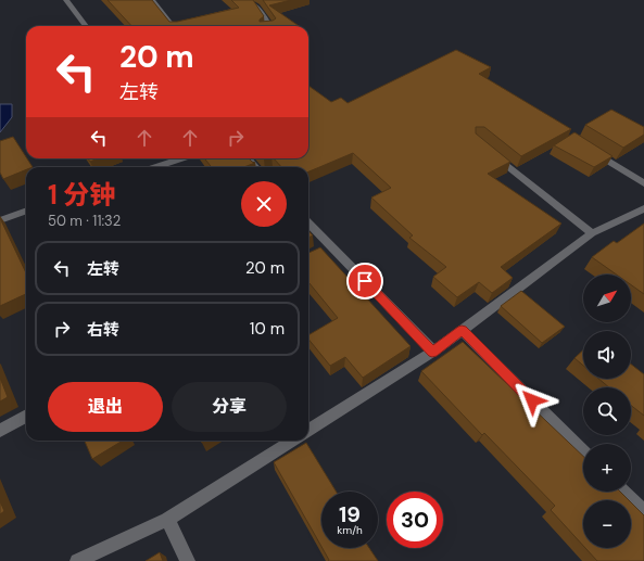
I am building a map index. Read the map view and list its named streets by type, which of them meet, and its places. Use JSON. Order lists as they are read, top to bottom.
{
  "north": "top right",
  "page": {
    "turn": ["20 m", "左转"],
    "heading": ["1 分钟", "50 m · 11:32"],
    "list": [
      {
        "name": "左转",
        "value": "20 m"
      },
      {
        "name": "右转",
        "value": "10 m"
      }
    ],
    "map_buttons": ["+", "−"],
    "buttons": ["退出", "分享"],
    "speed": "19 km/h",
    "limit": "30"
  }
}
